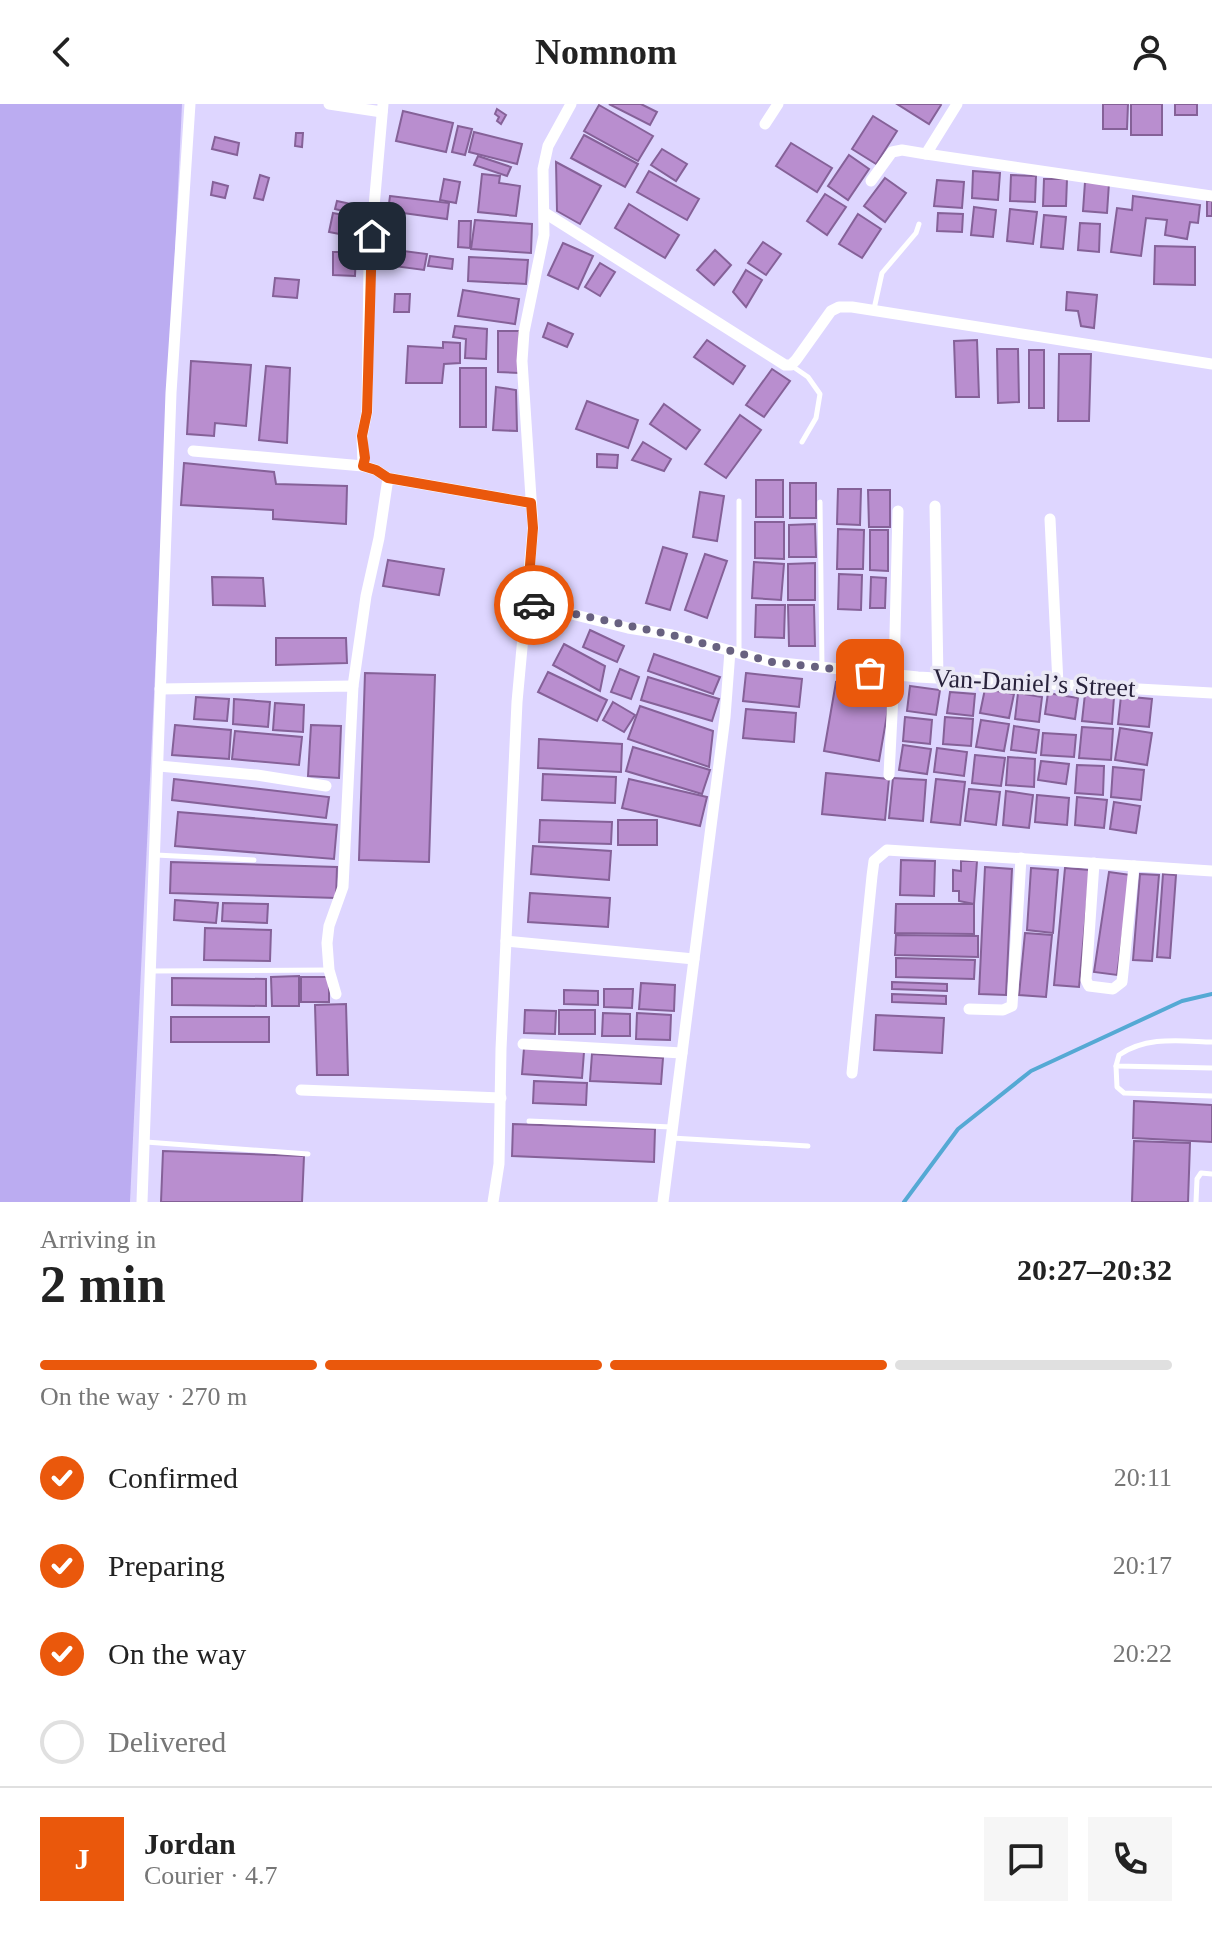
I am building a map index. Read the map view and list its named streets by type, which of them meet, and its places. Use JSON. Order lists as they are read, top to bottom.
{
  "streets": {
    "street": ["Van-Daniel’s Street"]
  },
  "page": {
    "header": "Nomnom",
    "heading": ["2 min", "Arriving in", "20:27–20:32"],
    "panel": ["Jordan", "Courier · 4.7"],
    "bar": "On the way · 270 m",
    "list": [
      ["Confirmed", "20:11"],
      ["Preparing", "20:17"],
      ["On the way", "20:22"],
      "Delivered"
    ],
    "round": "J"
  }
}
